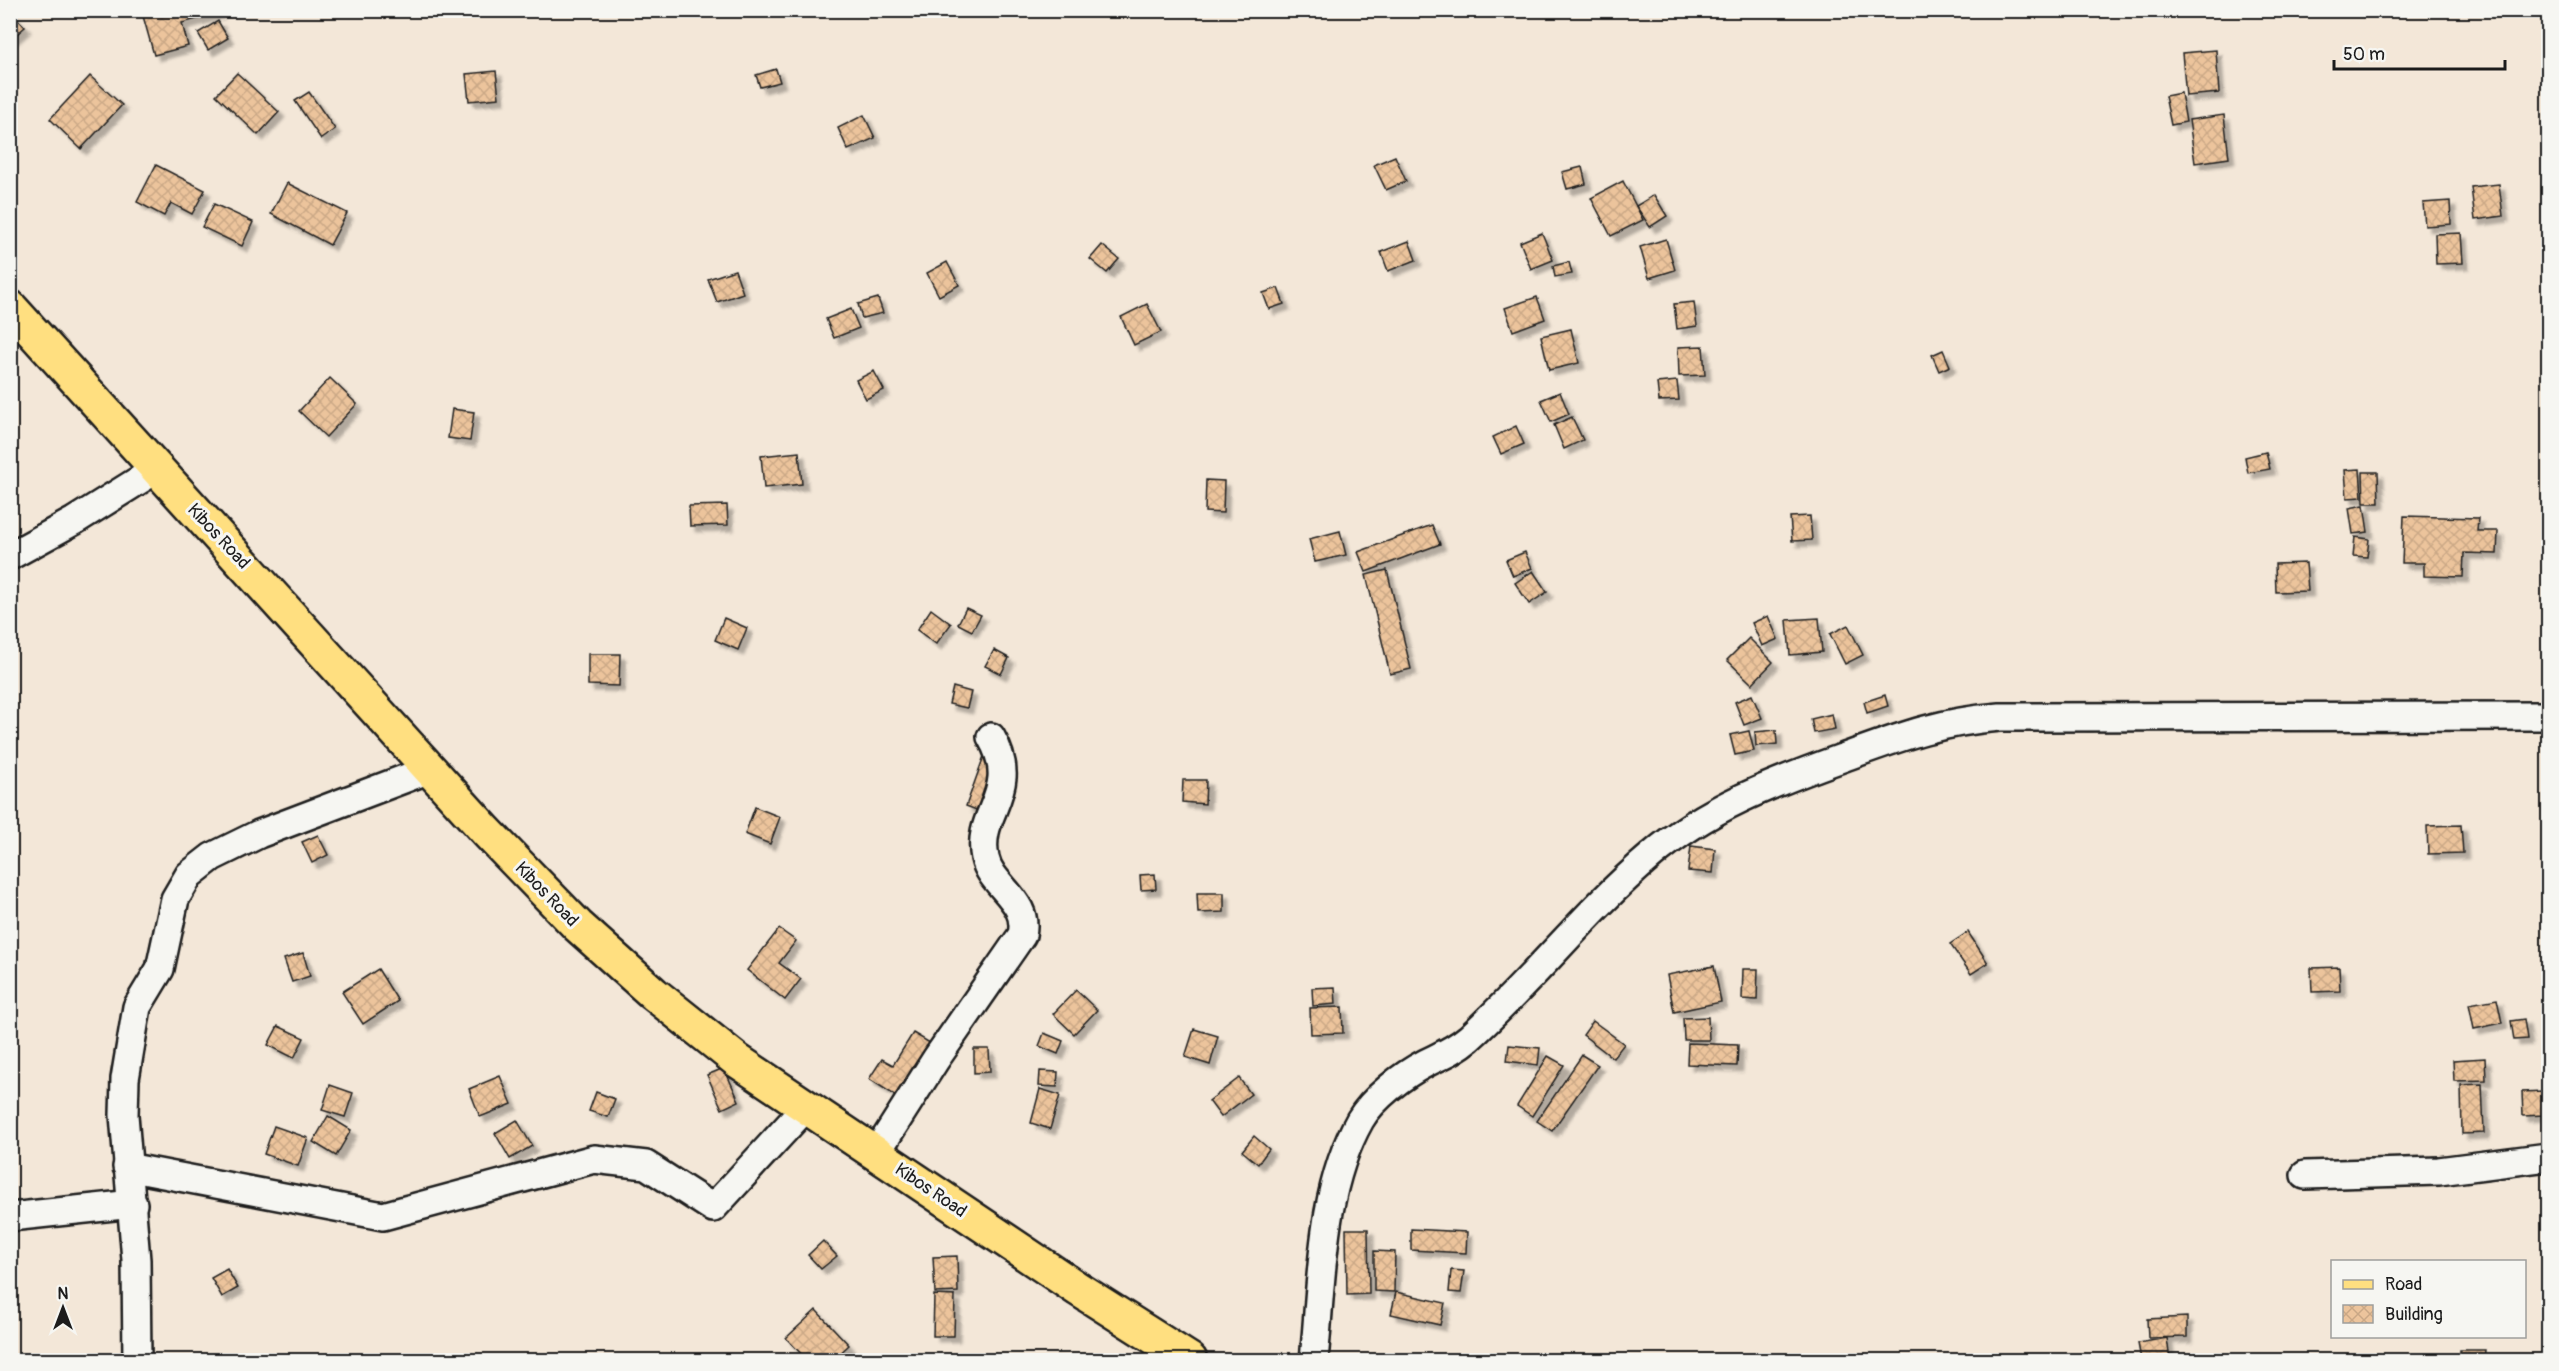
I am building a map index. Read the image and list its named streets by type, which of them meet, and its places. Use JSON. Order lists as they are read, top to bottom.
{
  "streets": {
    "main road": ["Kibos Road"]
  },
  "legend": ["Road", "Building"],
  "scale_bar": "50 m",
  "north": "top"
}
